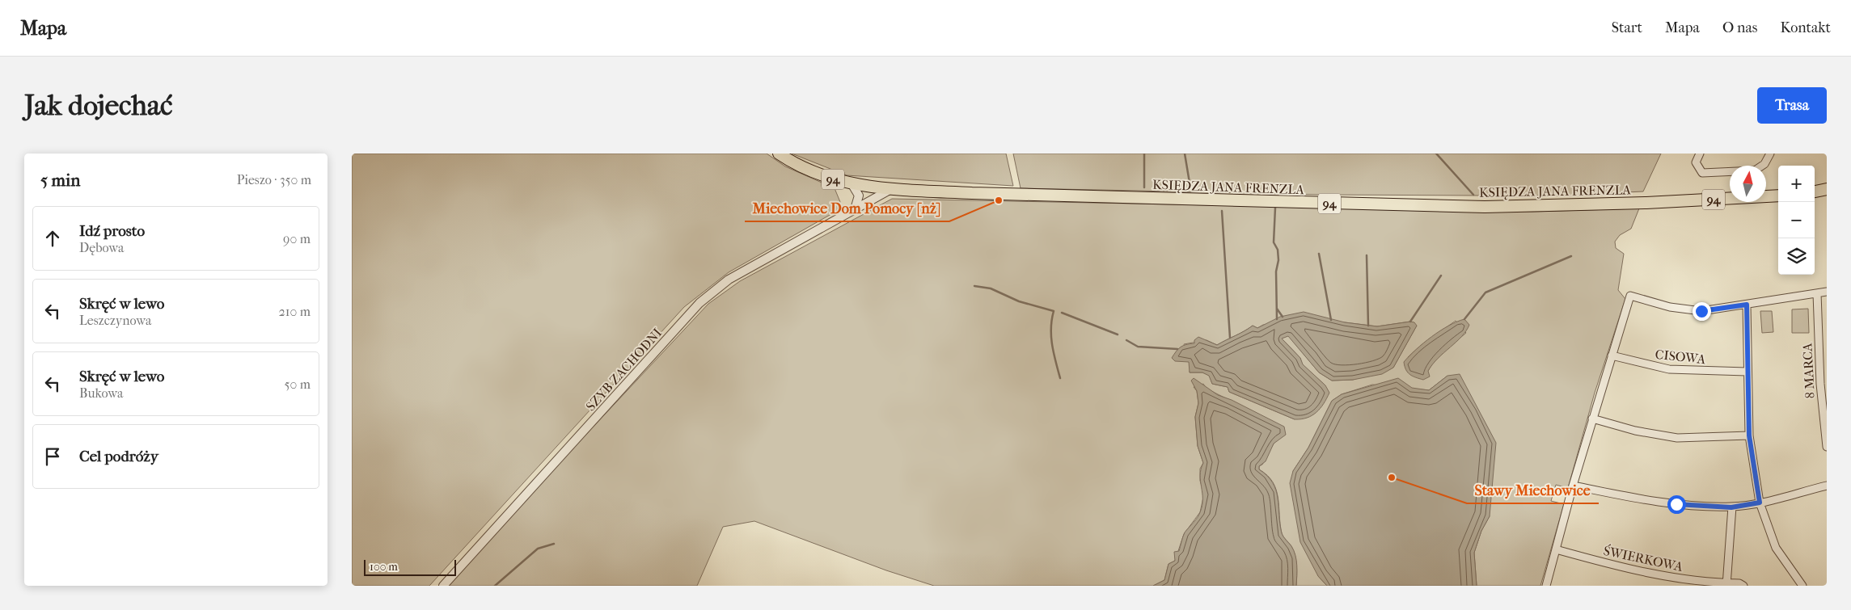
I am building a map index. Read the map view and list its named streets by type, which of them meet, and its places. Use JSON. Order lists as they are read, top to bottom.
{
  "streets": {
    "main road": ["94", "KSIĘDZA JANA FRENZLA"],
    "street": [
      "CISOWA",
      "SZYB ZACHODNI",
      "8 MARCA",
      "ŚWIERKOWA"
    ]
  },
  "crossings": [
    ["KSIĘDZA JANA FRENZLA", "SZYB ZACHODNI"]
  ],
  "places": ["Miechowice Dom Pomocy [nż]", "Stawy Miechowice"],
  "scale_bar": "100 m",
  "north": "top",
  "page": {
    "header": "Mapa",
    "nav": [
      "Start",
      "Mapa",
      "O nas",
      "Kontakt"
    ],
    "buttons": "Trasa",
    "title": "Jak dojechać",
    "heading": ["5 min", "Pieszo · 350 m"],
    "map_buttons": ["+", "−"],
    "list": [
      ["Idź prosto", "Dębowa", "90 m"],
      ["Skręć w lewo", "Leszczynowa", "210 m"],
      ["Skręć w lewo", "Bukowa", "50 m"],
      "Cel podróży"
    ],
    "scale": "100 m"
  }
}
